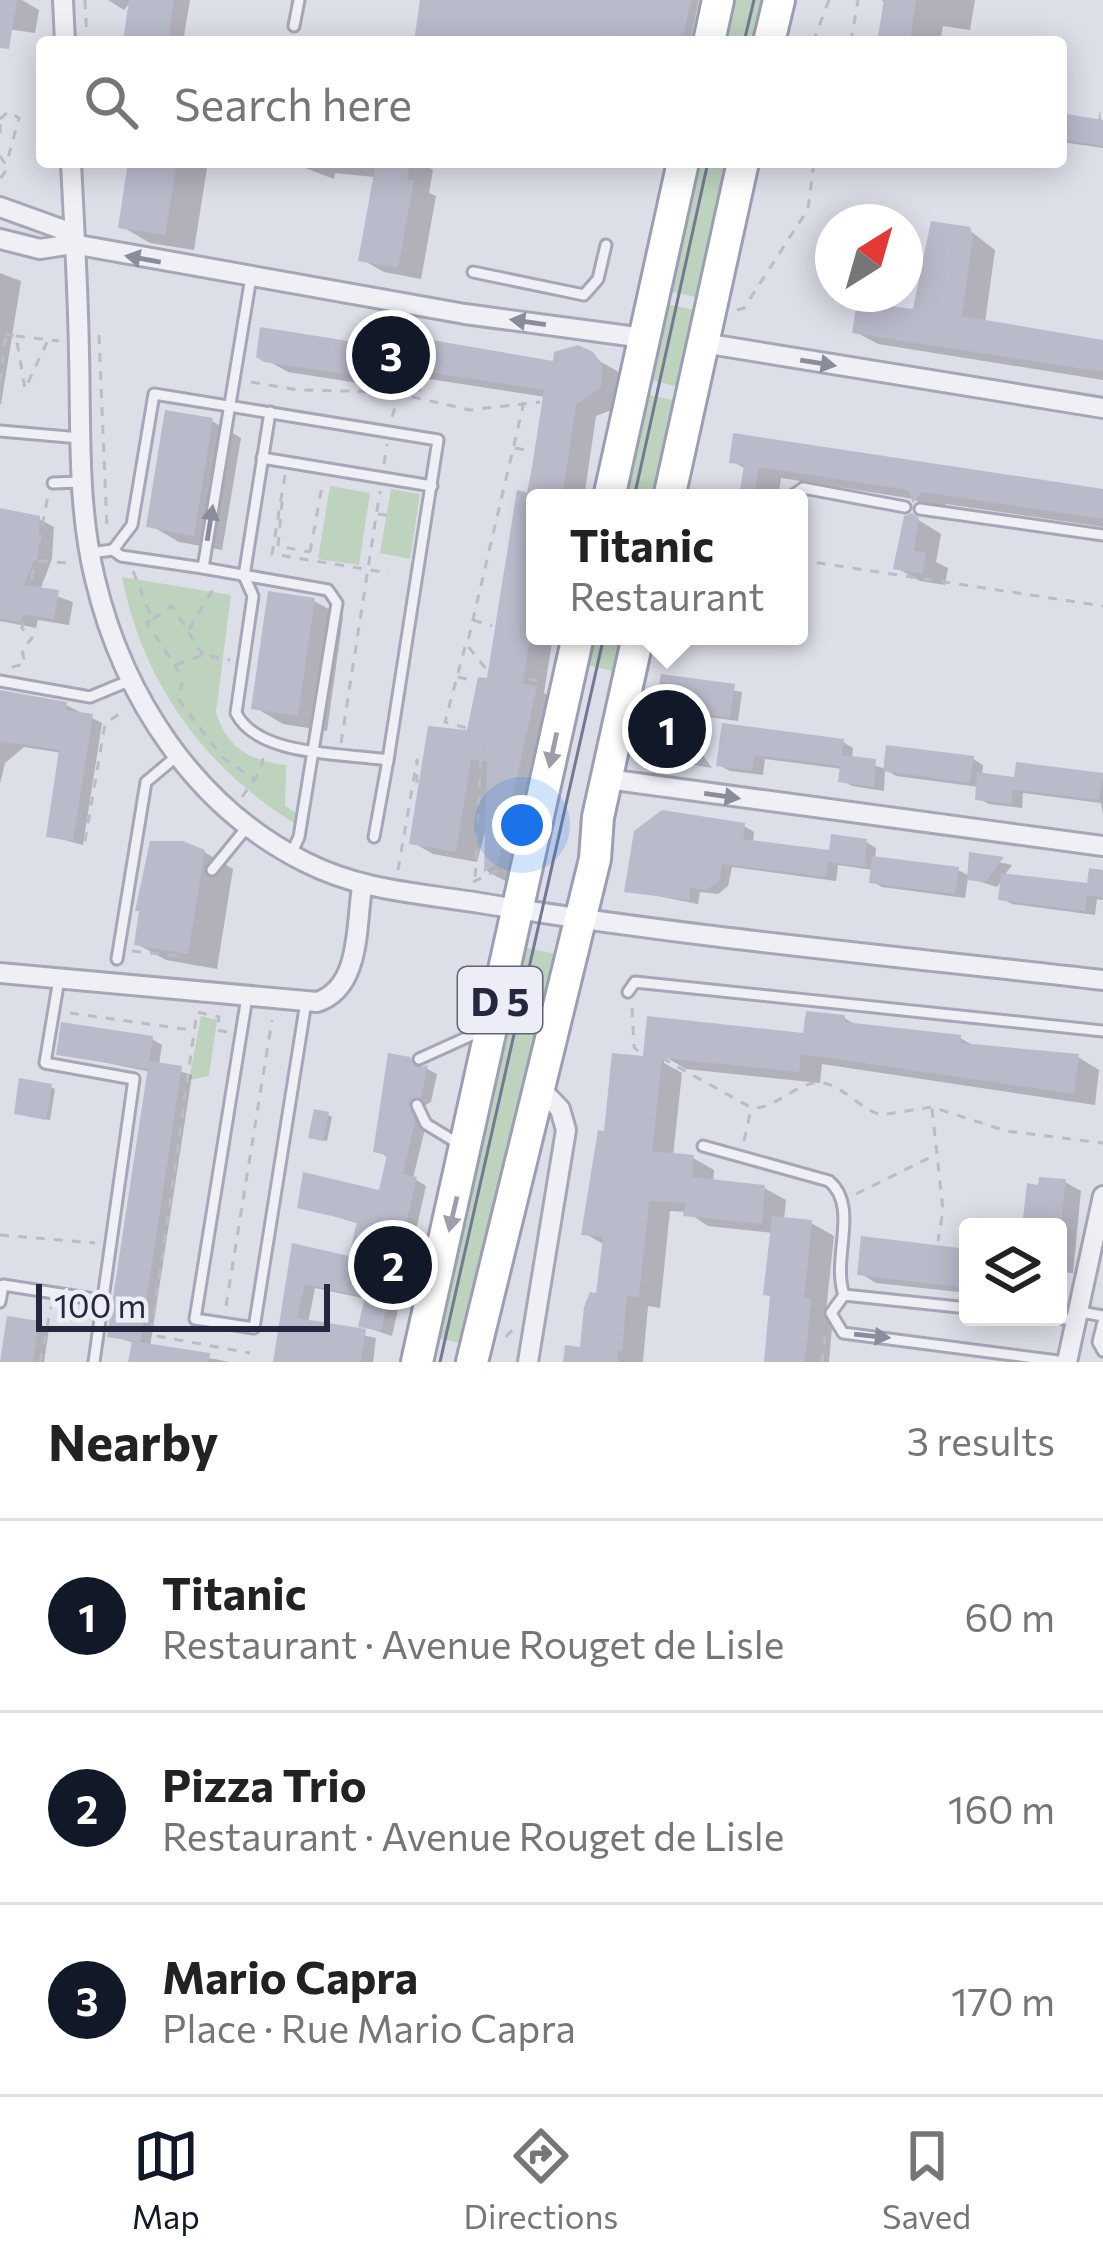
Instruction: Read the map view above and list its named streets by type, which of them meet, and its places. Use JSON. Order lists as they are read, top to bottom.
{
  "streets": {
    "main road": ["D 5"]
  },
  "scale_bar": "100 m",
  "north": "top right",
  "page": {
    "search": "Search here",
    "pins": ["3", "1", "2"],
    "popup": ["Titanic", "Restaurant"],
    "scale": "100 m",
    "heading": ["Nearby", "3 results"],
    "list": [
      {
        "mark": "1",
        "name": "Titanic",
        "note": "Restaurant · Avenue Rouget de Lisle",
        "value": "60 m"
      },
      {
        "mark": "2",
        "name": "Pizza Trio",
        "note": "Restaurant · Avenue Rouget de Lisle",
        "value": "160 m"
      },
      {
        "mark": "3",
        "name": "Mario Capra",
        "note": "Place · Rue Mario Capra",
        "value": "170 m"
      }
    ],
    "nav": ["Map", "Directions", "Saved"]
  }
}
